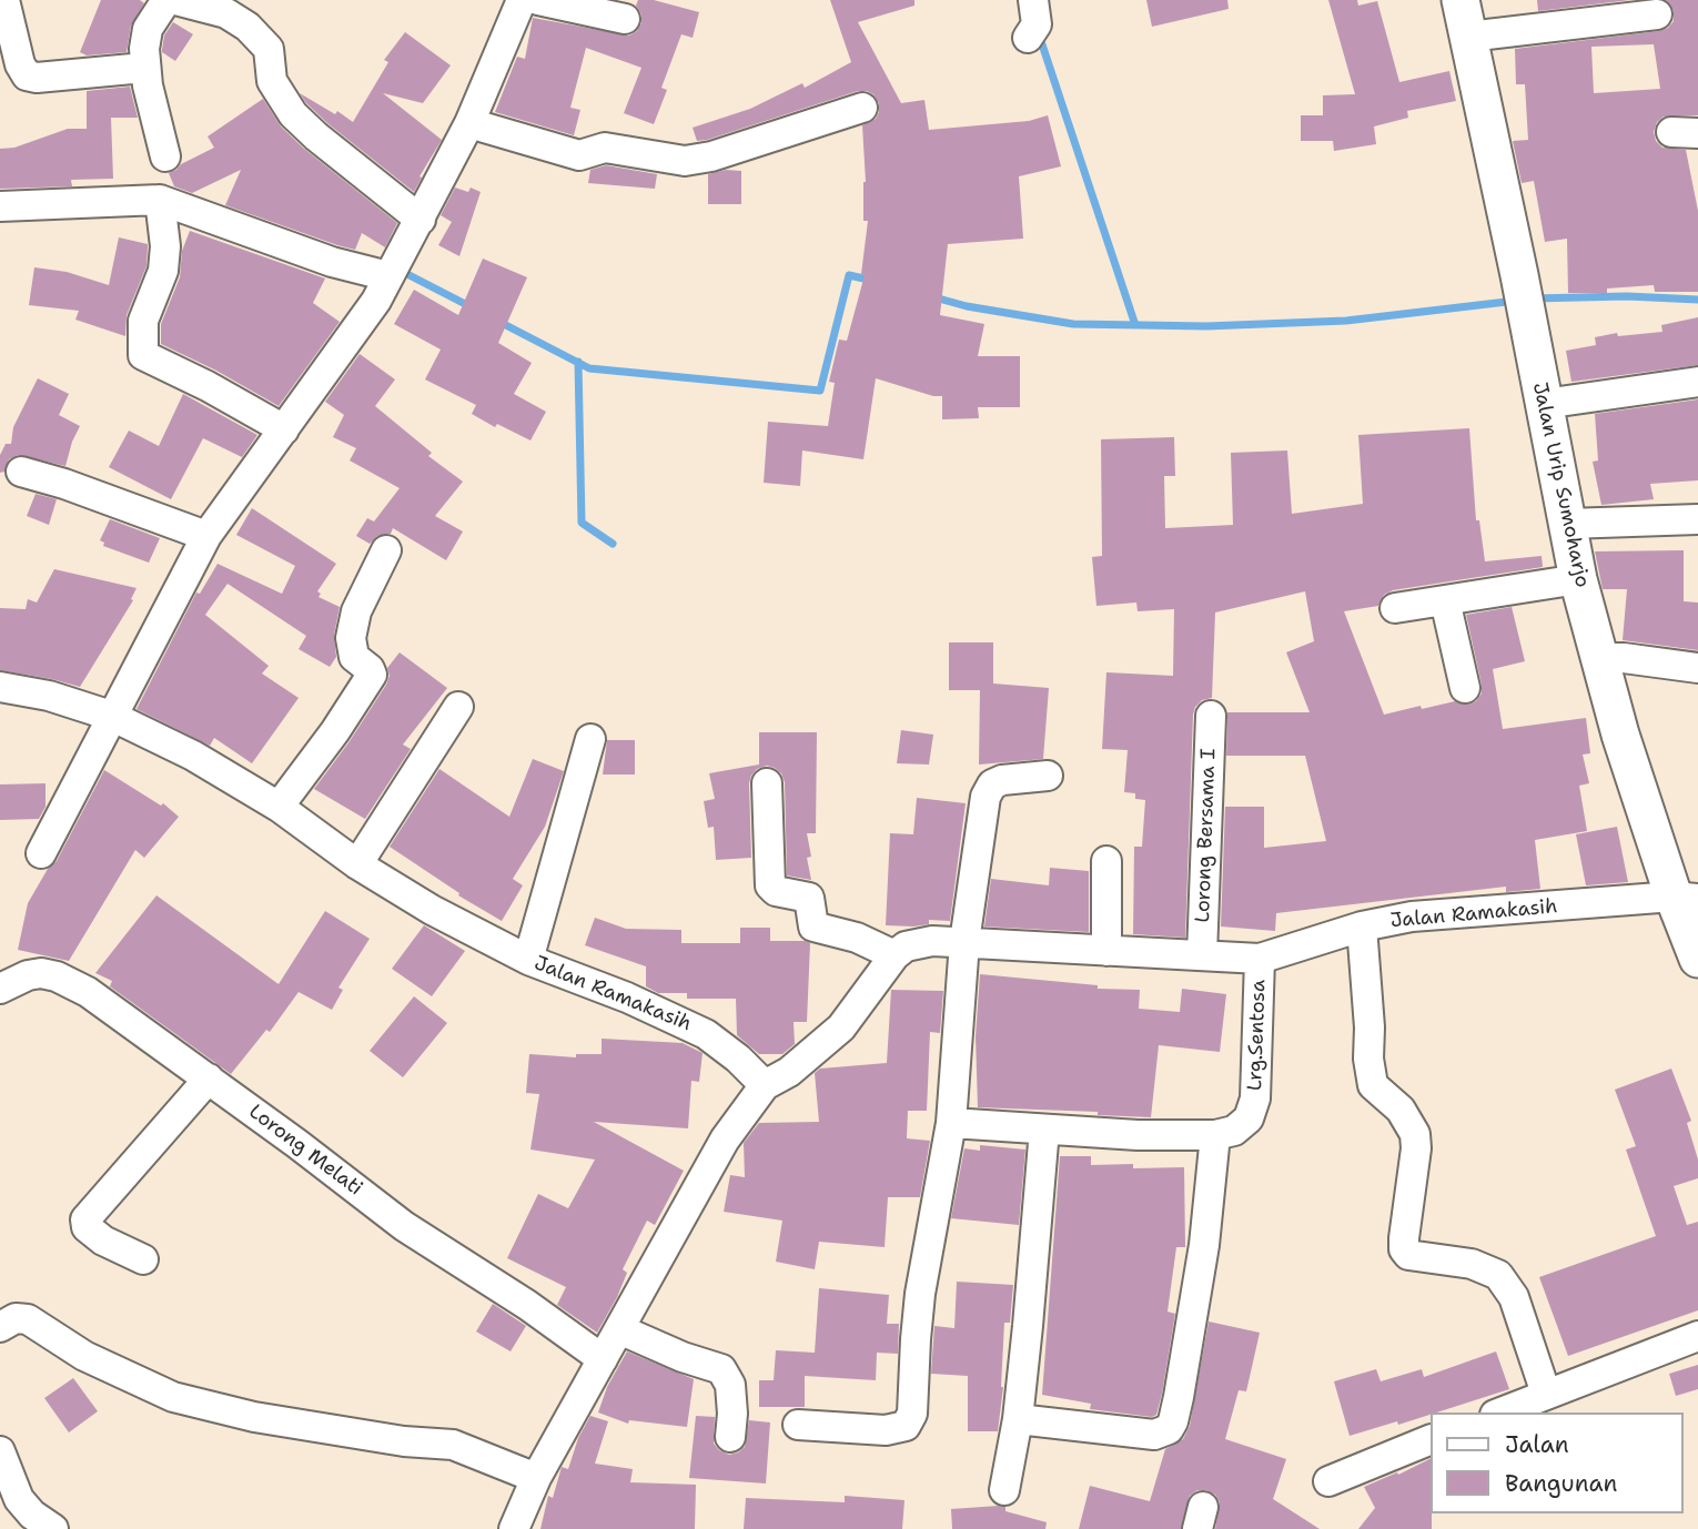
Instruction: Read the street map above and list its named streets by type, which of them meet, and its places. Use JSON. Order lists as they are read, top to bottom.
{
  "streets": {
    "street": [
      "Jalan Urip Sumoharjo",
      "Lorong Bersama I",
      "Jalan Ramakasih",
      "Lrg.Sentosa",
      "Lorong Melati"
    ]
  },
  "crossings": [
    ["Jalan Urip Sumoharjo", "Jalan Ramakasih"],
    ["Lorong Bersama I", "Jalan Ramakasih"],
    ["Jalan Ramakasih", "Lrg.Sentosa"]
  ],
  "legend": ["Jalan", "Bangunan"]
}
